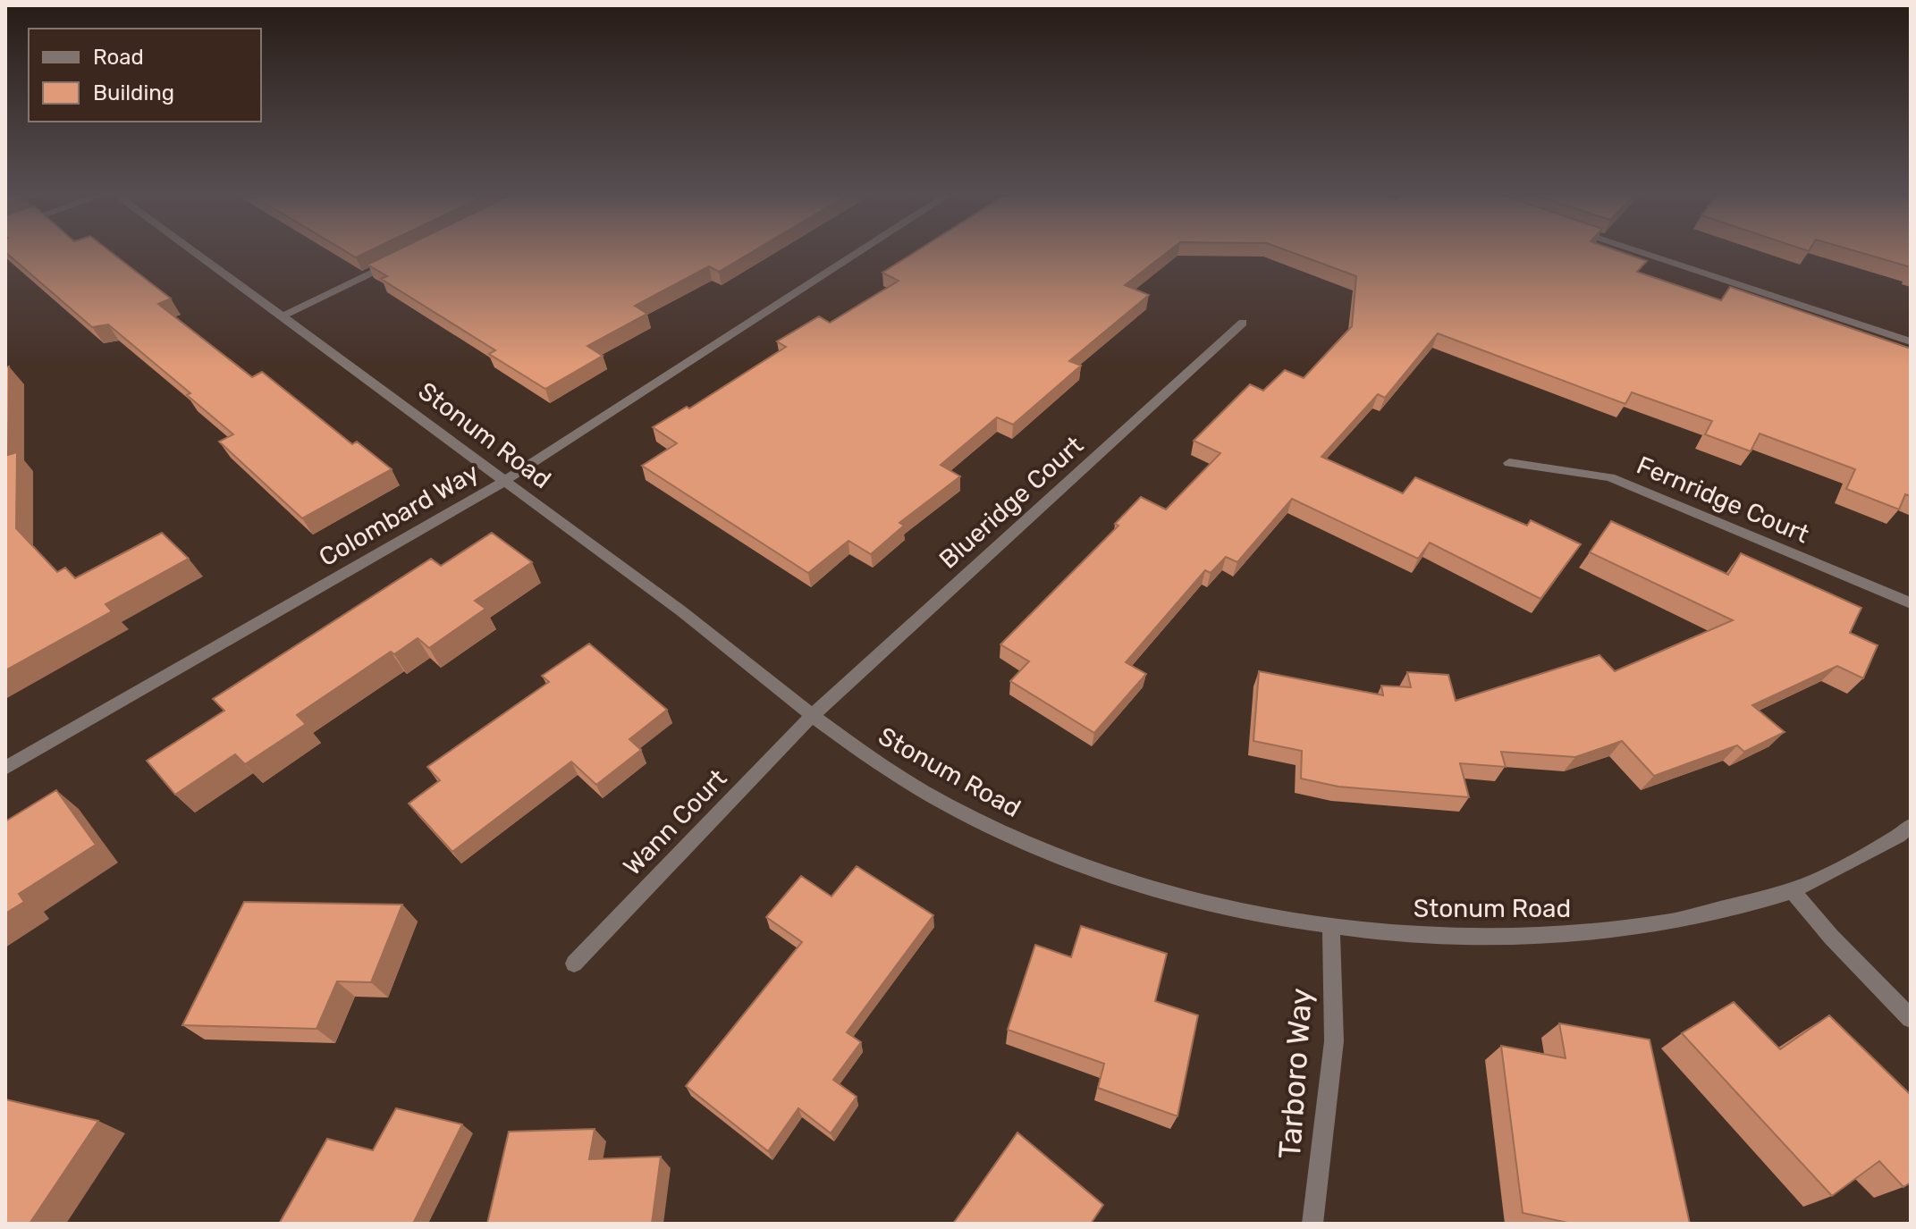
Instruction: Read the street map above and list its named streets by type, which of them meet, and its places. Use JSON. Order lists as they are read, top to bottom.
{
  "streets": {
    "street": [
      "Stonum Road",
      "Fernridge Court",
      "Blueridge Court",
      "Colombard Way",
      "Wann Court",
      "Tarboro Way"
    ]
  },
  "crossings": [
    ["Stonum Road", "Blueridge Court"],
    ["Stonum Road", "Colombard Way"],
    ["Stonum Road", "Wann Court"],
    ["Stonum Road", "Tarboro Way"],
    ["Blueridge Court", "Wann Court"]
  ],
  "legend": ["Road", "Building"]
}
